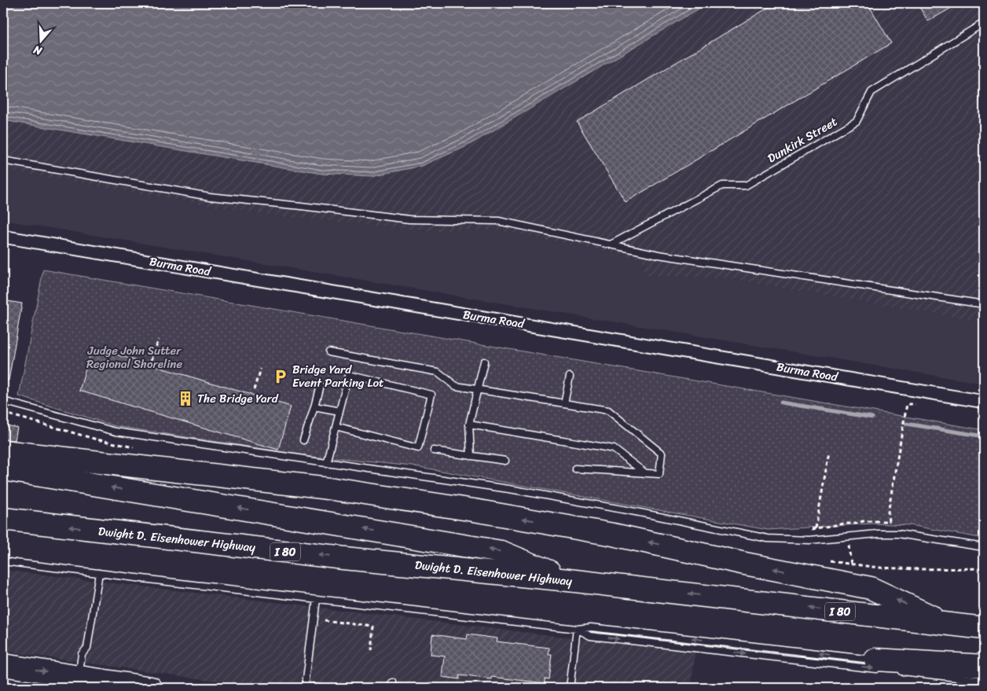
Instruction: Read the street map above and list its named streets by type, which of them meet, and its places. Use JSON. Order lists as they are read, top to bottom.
{
  "streets": {
    "highway": ["Dwight D. Eisenhower Highway", "I 80"],
    "street": ["Burma Road"],
    "lane": ["Dunkirk Street"]
  },
  "parks": ["Judge John Sutter Regional Shoreline"],
  "places": {
    "parking": ["Bridge Yard Event Parking Lot"],
    "building": ["The Bridge Yard"]
  },
  "north": "bottom"
}
